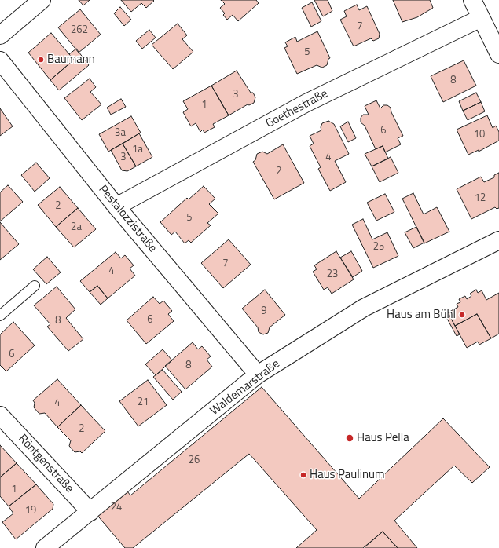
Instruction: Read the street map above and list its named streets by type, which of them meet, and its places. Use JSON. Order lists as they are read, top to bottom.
{
  "streets": {
    "street": [
      "Goethestraße",
      "Pestalozzistraße",
      "Waldemarstraße",
      "Röntgenstraße"
    ]
  },
  "crossings": [
    ["Goethestraße", "Pestalozzistraße"],
    ["Pestalozzistraße", "Waldemarstraße"],
    ["Waldemarstraße", "Röntgenstraße"]
  ],
  "places": [
    "Baumann",
    "Haus am Bühl",
    "Haus Pella",
    "Haus Paulinum"
  ],
  "house_numbers": [
    "7",
    "262",
    "5",
    "8",
    "3",
    "1",
    "6",
    "3a",
    "10",
    "1a",
    "3",
    "4",
    "2",
    "12",
    "2",
    "5",
    "2a",
    "25",
    "7",
    "4",
    "23",
    "9",
    "6",
    "8",
    "6",
    "8",
    "21",
    "4",
    "2",
    "26",
    "1",
    "24",
    "19"
  ]
}
